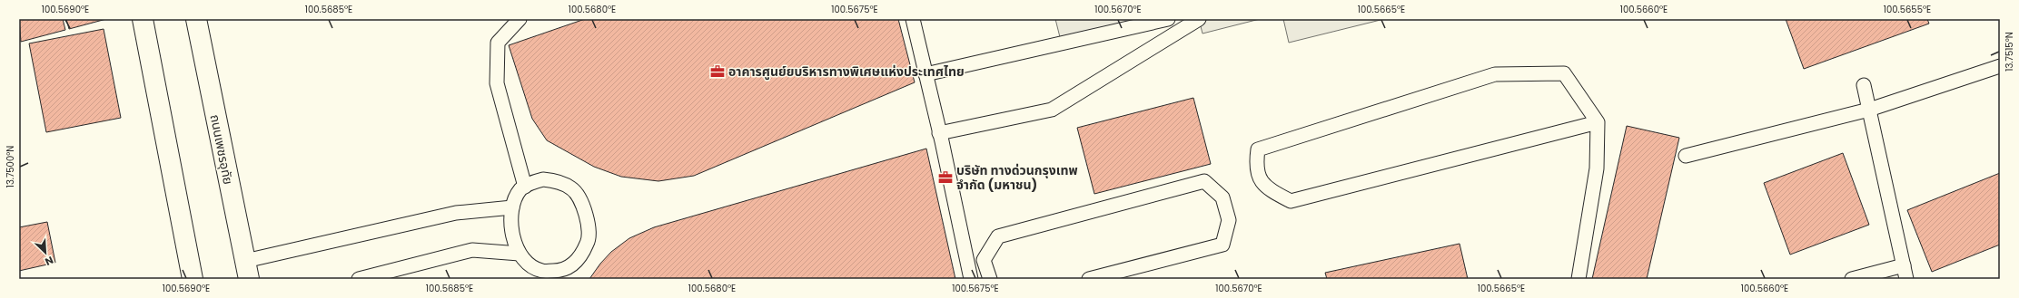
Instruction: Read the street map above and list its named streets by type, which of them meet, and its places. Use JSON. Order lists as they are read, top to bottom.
{
  "streets": {
    "main road": ["ถนนเพชรอุทัย"]
  },
  "places": {
    "office": ["อาคารศูนย์ยบริหารทางพิเศษแห่งประเทศไทย", "บริษัท ทางด่วนกรุงเทพ จำกัด (มหาชน)"]
  },
  "north": "bottom right",
  "coordinates": [
    "100.5690°E",
    "100.5685°E",
    "100.5680°E",
    "100.5675°E",
    "100.5670°E",
    "100.5665°E",
    "100.5660°E",
    "100.5655°E",
    "13.7515°N",
    "13.7500°N"
  ]
}
